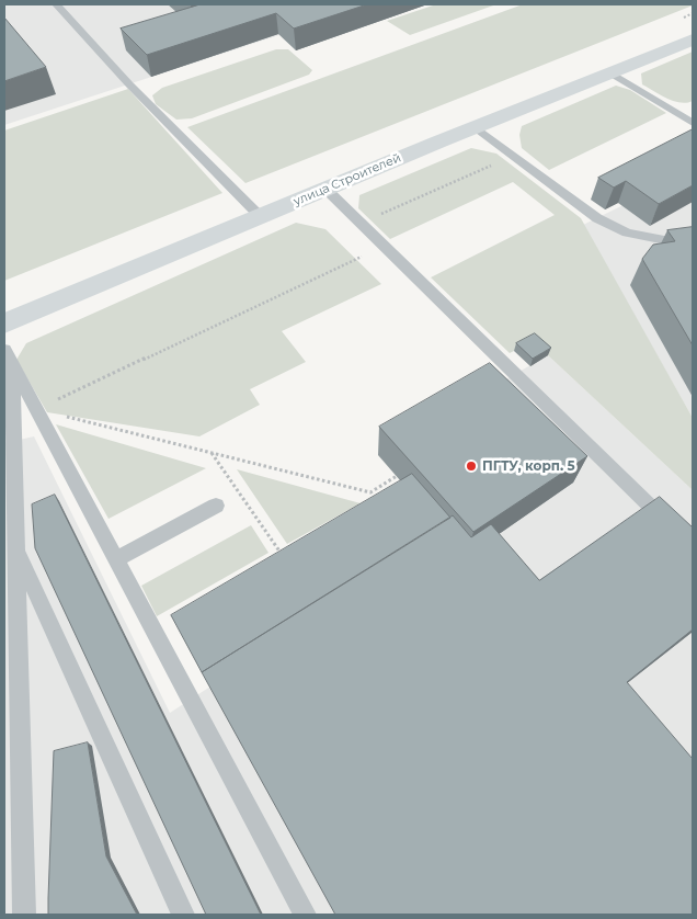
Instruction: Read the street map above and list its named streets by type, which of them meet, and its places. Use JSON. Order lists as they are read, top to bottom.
{
  "streets": {
    "main road": ["улица Строителей"]
  },
  "places": ["ПГТУ, корп. 5"]
}
